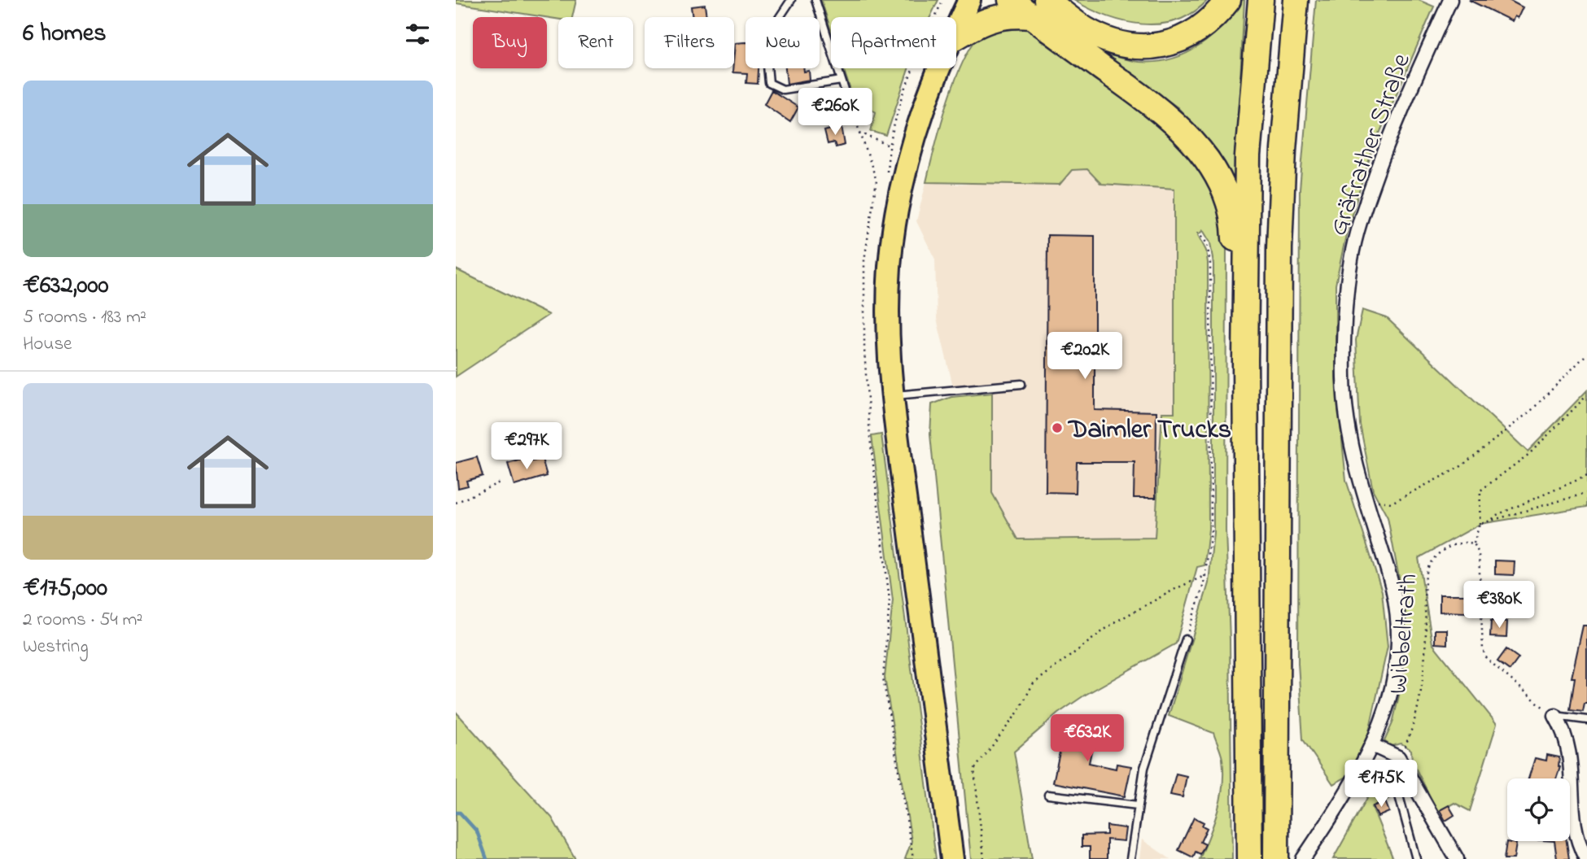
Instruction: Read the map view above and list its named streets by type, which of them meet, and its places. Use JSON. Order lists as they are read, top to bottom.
{
  "streets": {
    "street": ["Gräfrather Straße"],
    "path": ["Wibbeltrath"]
  },
  "places": ["Daimler Trucks"],
  "page": {
    "heading": "6 homes",
    "chip": [
      "Buy",
      "Rent",
      "Filters",
      "New",
      "Apartment"
    ],
    "list": [
      {
        "name": "€632,000",
        "note": "5 rooms · 183 m² · House"
      },
      {
        "name": "€175,000",
        "note": "2 rooms · 54 m² · Westring"
      }
    ],
    "price": [
      "€260K",
      "€202K",
      "€297K",
      "€380K",
      "€632K",
      "€175K"
    ]
  }
}
